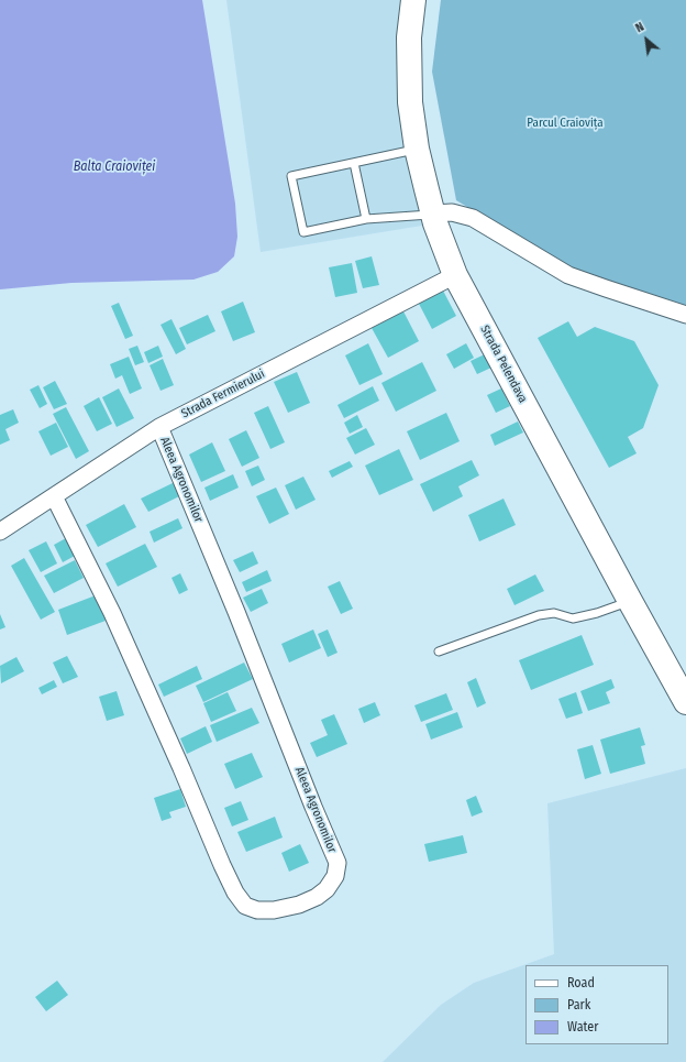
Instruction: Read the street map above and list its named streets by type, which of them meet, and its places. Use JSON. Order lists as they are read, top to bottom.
{
  "streets": {
    "main road": ["Strada Pelendava"],
    "street": ["Strada Fermierului", "Aleea Agronomilor"]
  },
  "crossings": [
    ["Strada Pelendava", "Strada Fermierului"],
    ["Strada Fermierului", "Aleea Agronomilor"]
  ],
  "water": ["Balta Craioviței"],
  "parks": ["Parcul Craiovița"],
  "legend": ["Road", "Park", "Water"],
  "north": "top left"
}
